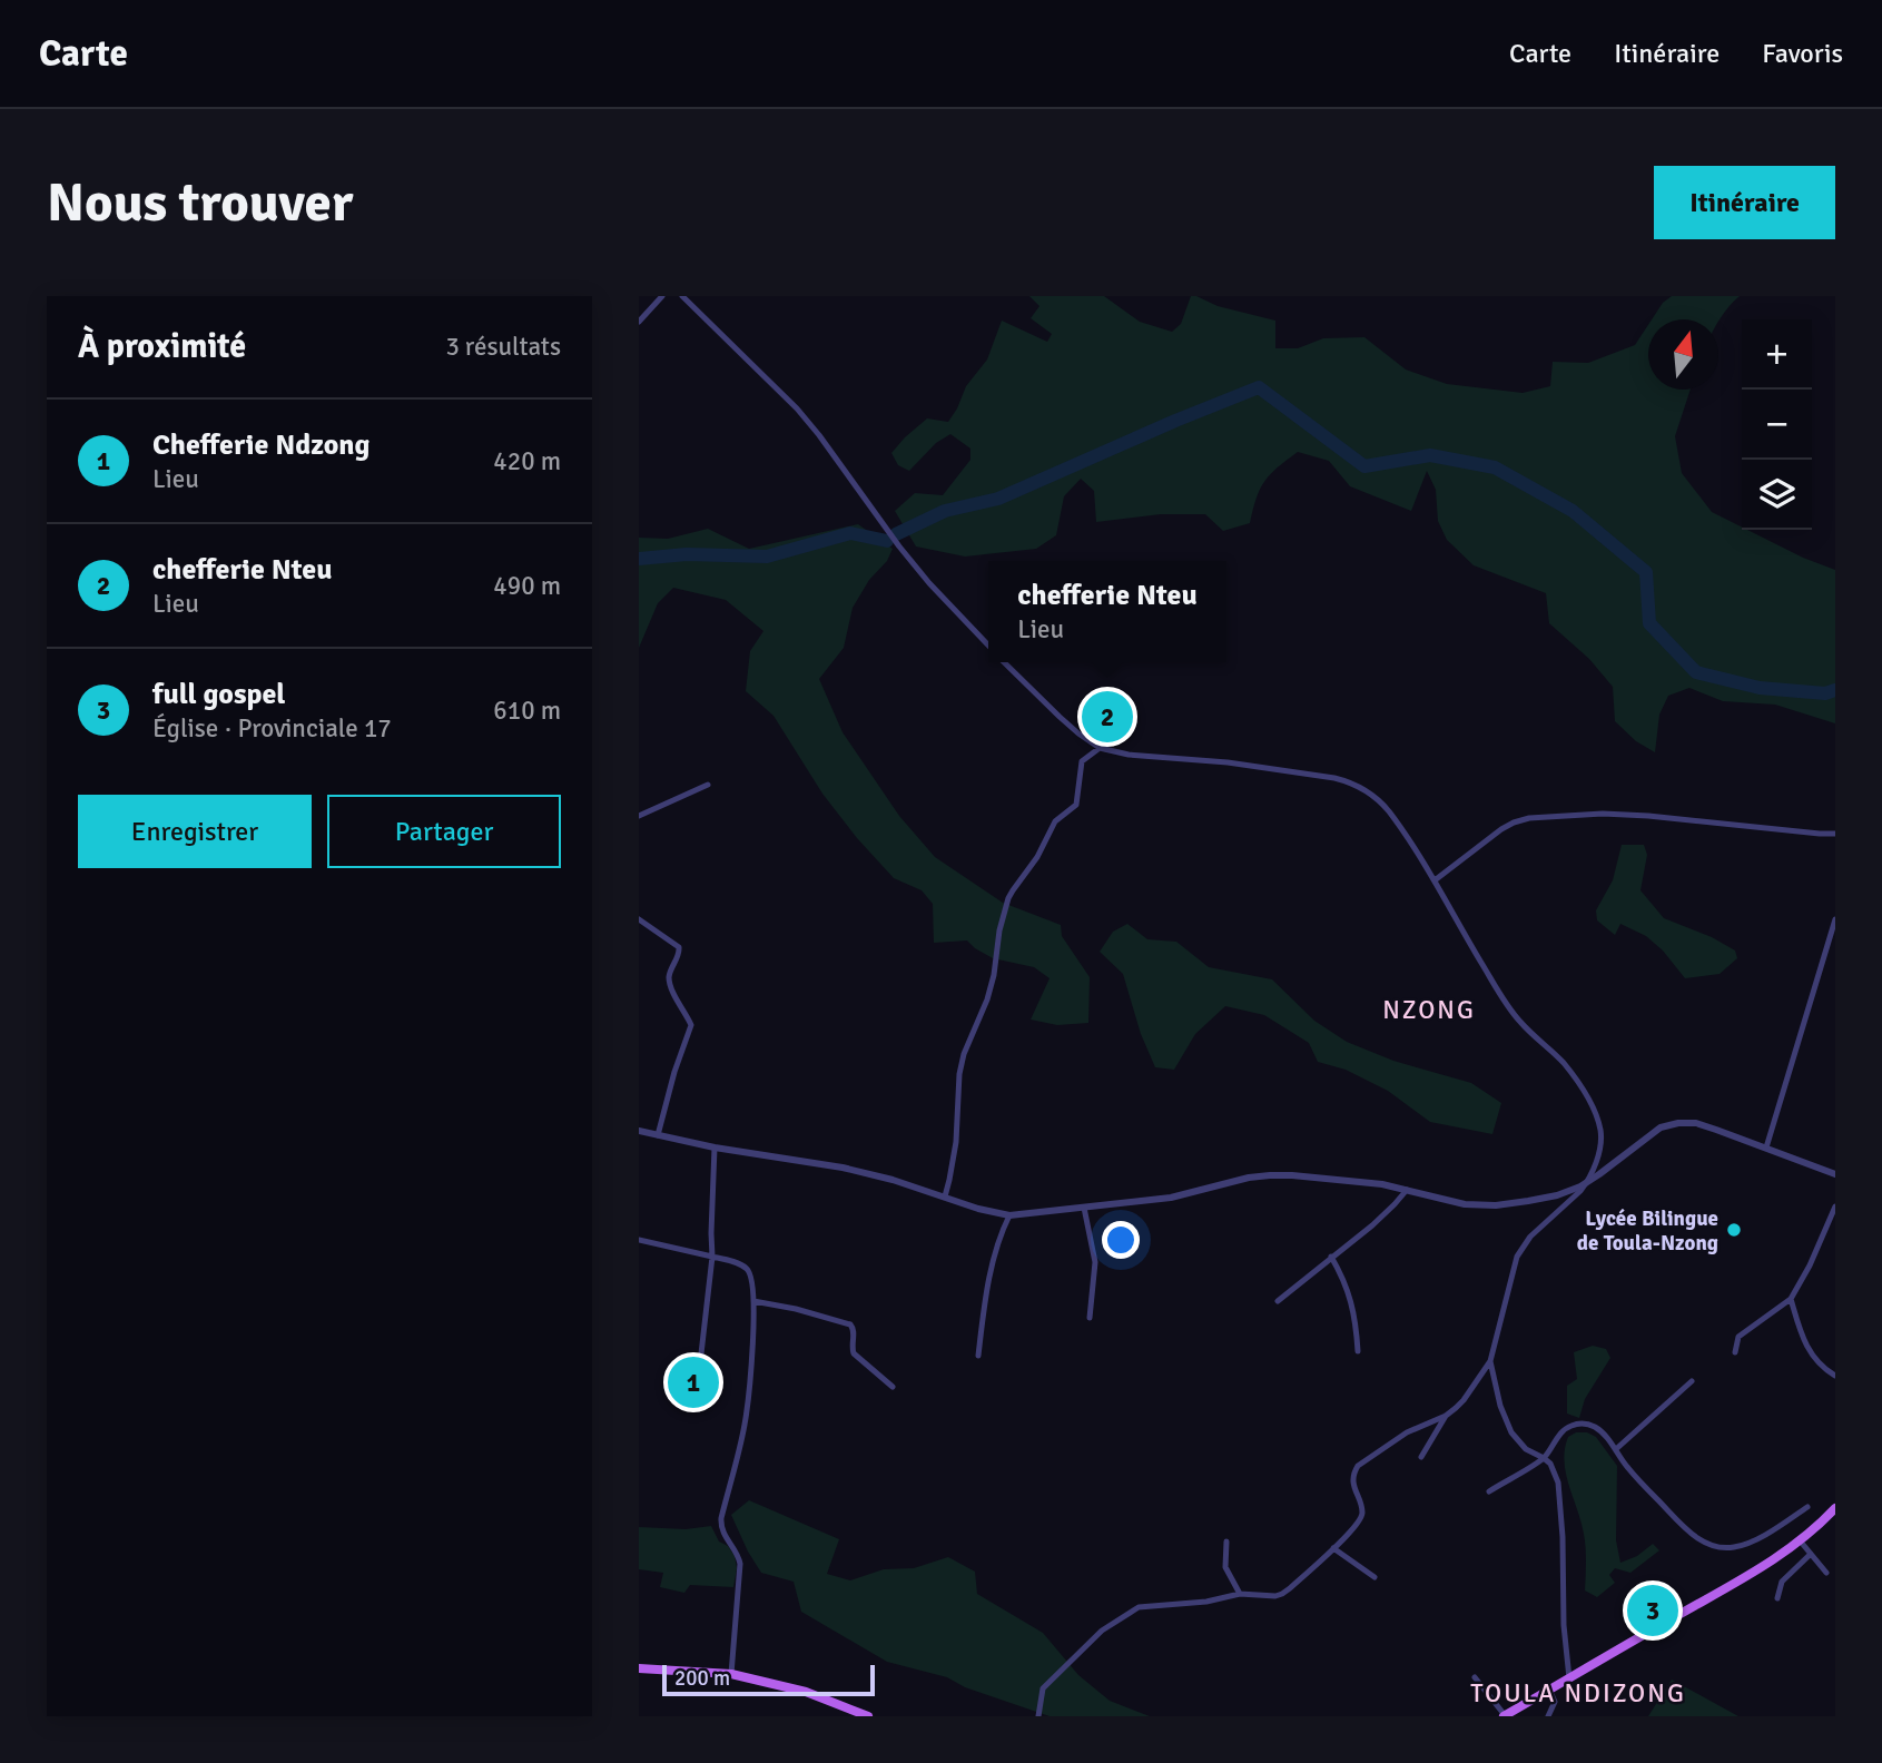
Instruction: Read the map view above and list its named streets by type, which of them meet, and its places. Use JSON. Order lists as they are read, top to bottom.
{
  "districts": ["NZONG", "TOULA NDIZONG"],
  "places": ["Lycée Bilingue de Toula-Nzong"],
  "scale_bar": "200 m",
  "north": "top",
  "page": {
    "header": "Carte",
    "nav": ["Carte", "Itinéraire", "Favoris"],
    "buttons": [
      "Itinéraire",
      ["Enregistrer", "Partager"]
    ],
    "title": "Nous trouver",
    "heading": ["À proximité", "3 résultats"],
    "map_buttons": ["+", "−"],
    "list": [
      {
        "mark": "1",
        "name": "Chefferie Ndzong",
        "note": "Lieu",
        "value": "420 m"
      },
      {
        "mark": "2",
        "name": "chefferie Nteu",
        "note": "Lieu",
        "value": "490 m"
      },
      {
        "mark": "3",
        "name": "full gospel",
        "note": "Église · Provinciale 17",
        "value": "610 m"
      }
    ],
    "popup": ["chefferie Nteu", "Lieu"],
    "pins": ["2", "1", "3"],
    "scale": "200 m"
  }
}
